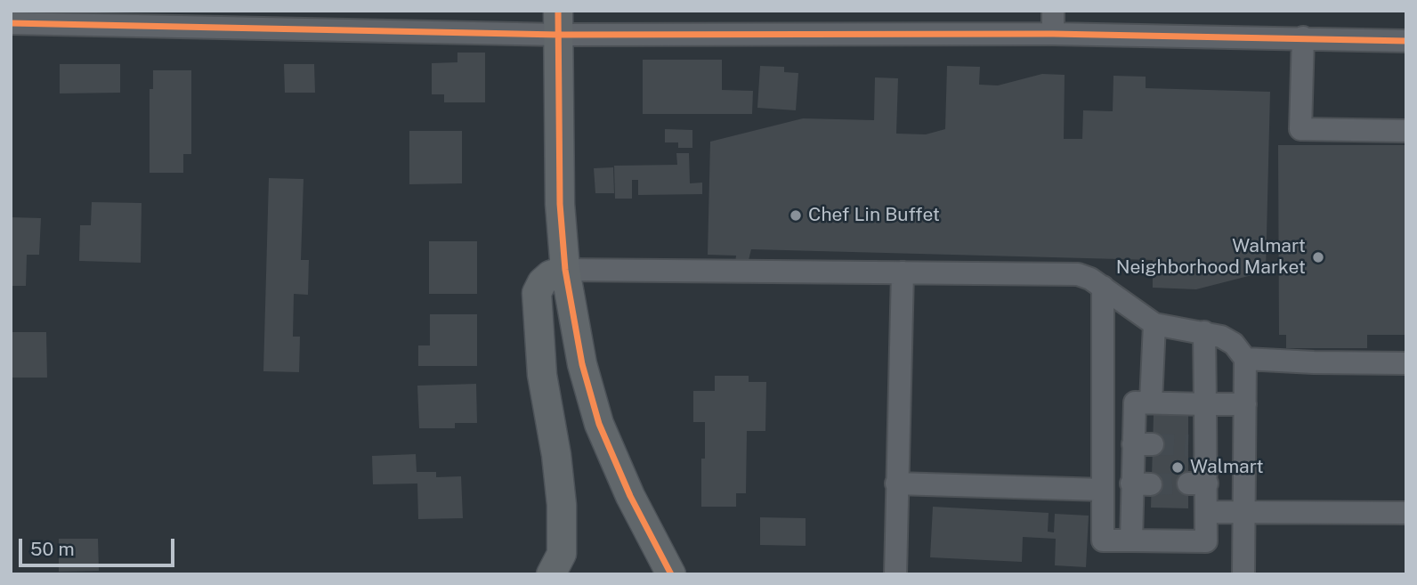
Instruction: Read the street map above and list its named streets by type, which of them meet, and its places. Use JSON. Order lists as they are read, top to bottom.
{
  "places": ["Chef Lin Buffet", "Walmart Neighborhood Market", "Walmart"],
  "scale_bar": "50 m"
}
